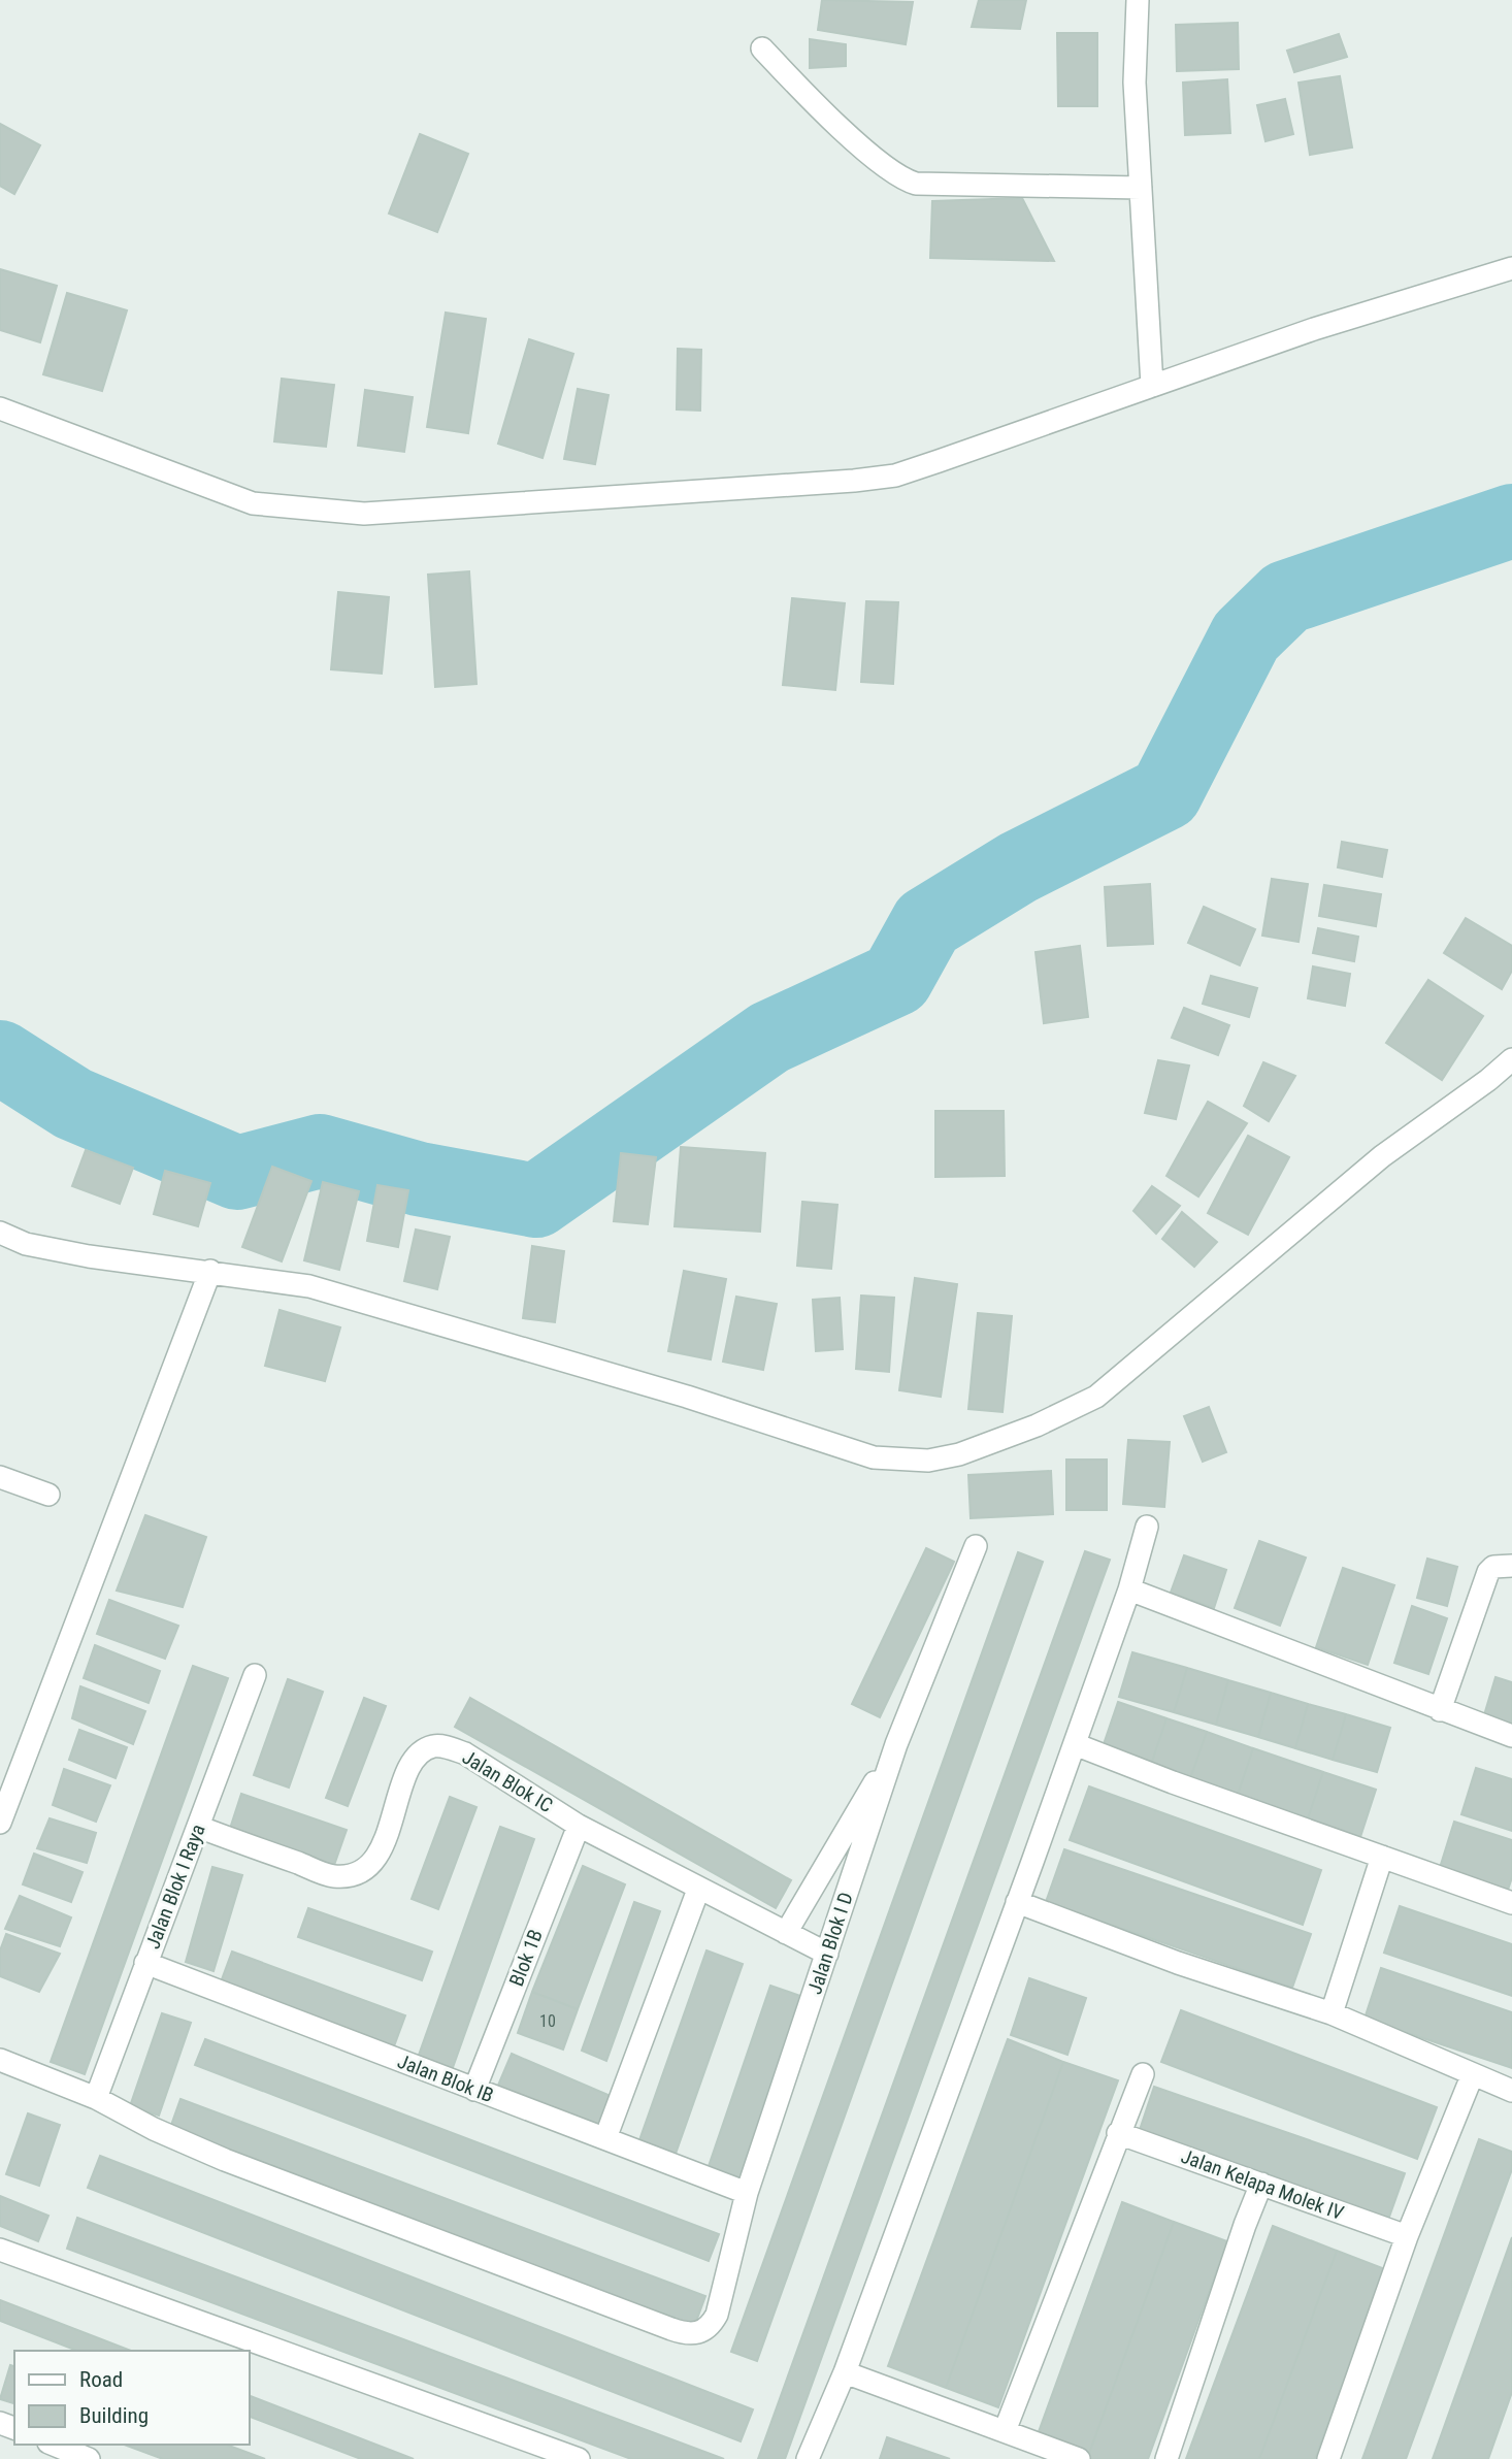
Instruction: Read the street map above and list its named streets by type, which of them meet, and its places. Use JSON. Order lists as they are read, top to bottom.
{
  "streets": {
    "street": [
      "Jalan Blok IC",
      "Jalan Blok I Raya",
      "Jalan Blok I D",
      "Blok 1B",
      "Jalan Blok IB",
      "Jalan Kelapa Molek IV"
    ]
  },
  "crossings": [
    ["Jalan Blok IC", "Jalan Blok I Raya"],
    ["Jalan Blok IC", "Jalan Blok I D"],
    ["Jalan Blok IC", "Blok 1B"],
    ["Jalan Blok I Raya", "Jalan Blok I D"],
    ["Jalan Blok I Raya", "Jalan Blok IB"],
    ["Jalan Blok I D", "Jalan Blok IB"],
    ["Blok 1B", "Jalan Blok IB"]
  ],
  "house_numbers": ["10"],
  "legend": ["Road", "Building"]
}
